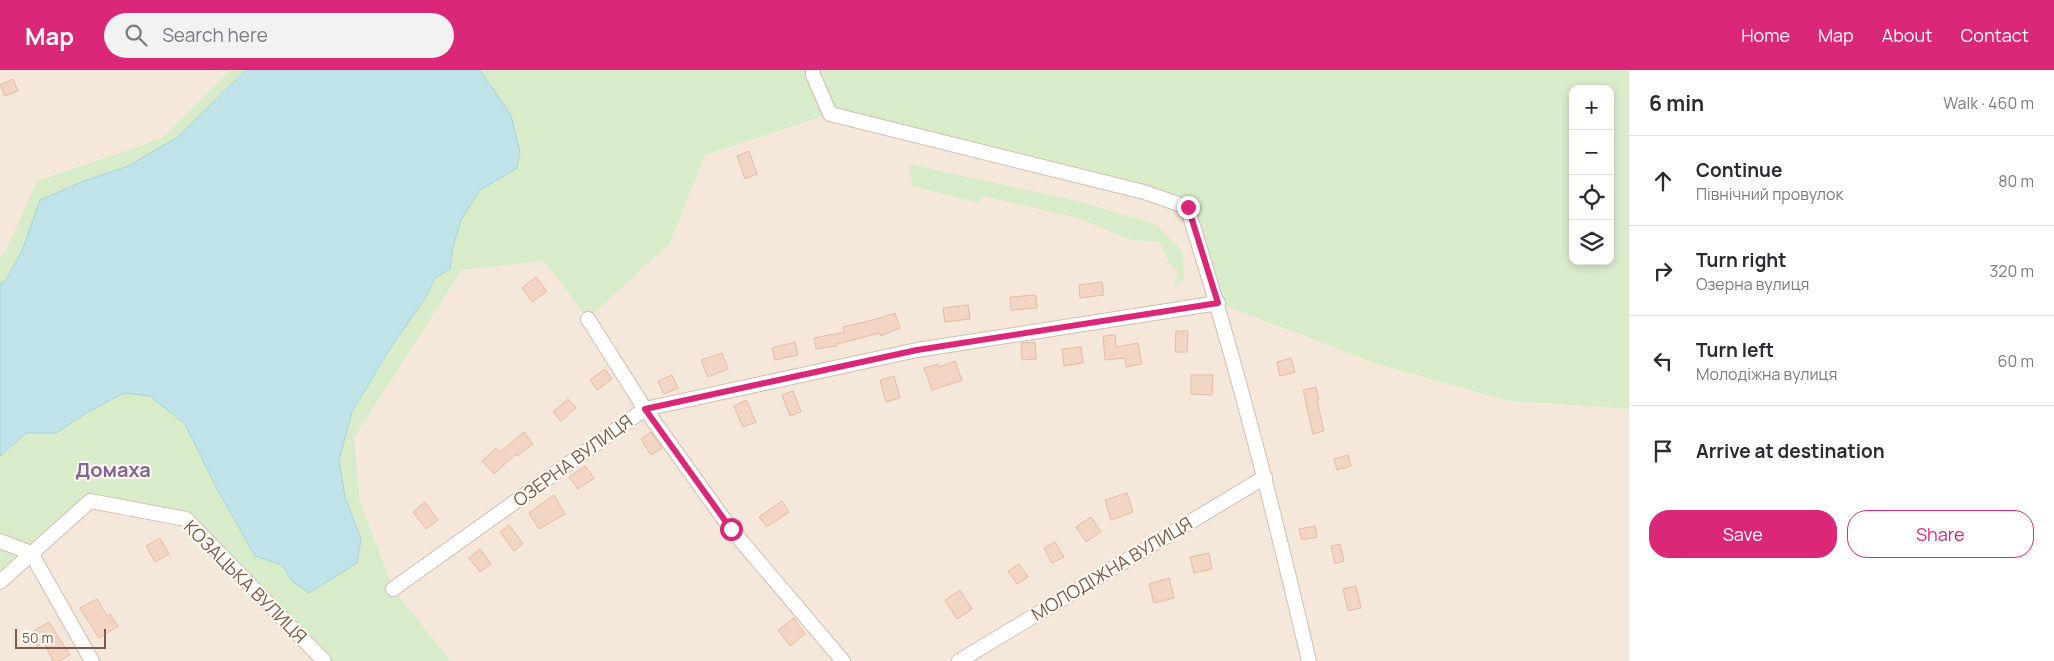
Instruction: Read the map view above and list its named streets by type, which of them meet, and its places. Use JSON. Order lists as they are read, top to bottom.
{
  "streets": {
    "street": ["ОЗЕРНА ВУЛИЦЯ", "МОЛОДІЖНА ВУЛИЦЯ", "КОЗАЦЬКА ВУЛИЦЯ"]
  },
  "districts": ["Домаха"],
  "scale_bar": "50 m",
  "page": {
    "header": "Map",
    "search": "Search here",
    "nav": [
      "Home",
      "Map",
      "About",
      "Contact"
    ],
    "heading": ["6 min", "Walk · 460 m"],
    "map_buttons": ["+", "−"],
    "list": [
      ["Continue", "Північний провулок", "80 m"],
      ["Turn right", "Озерна вулиця", "320 m"],
      ["Turn left", "Молодіжна вулиця", "60 m"],
      "Arrive at destination"
    ],
    "buttons": ["Save", "Share"],
    "scale": "50 m"
  }
}
